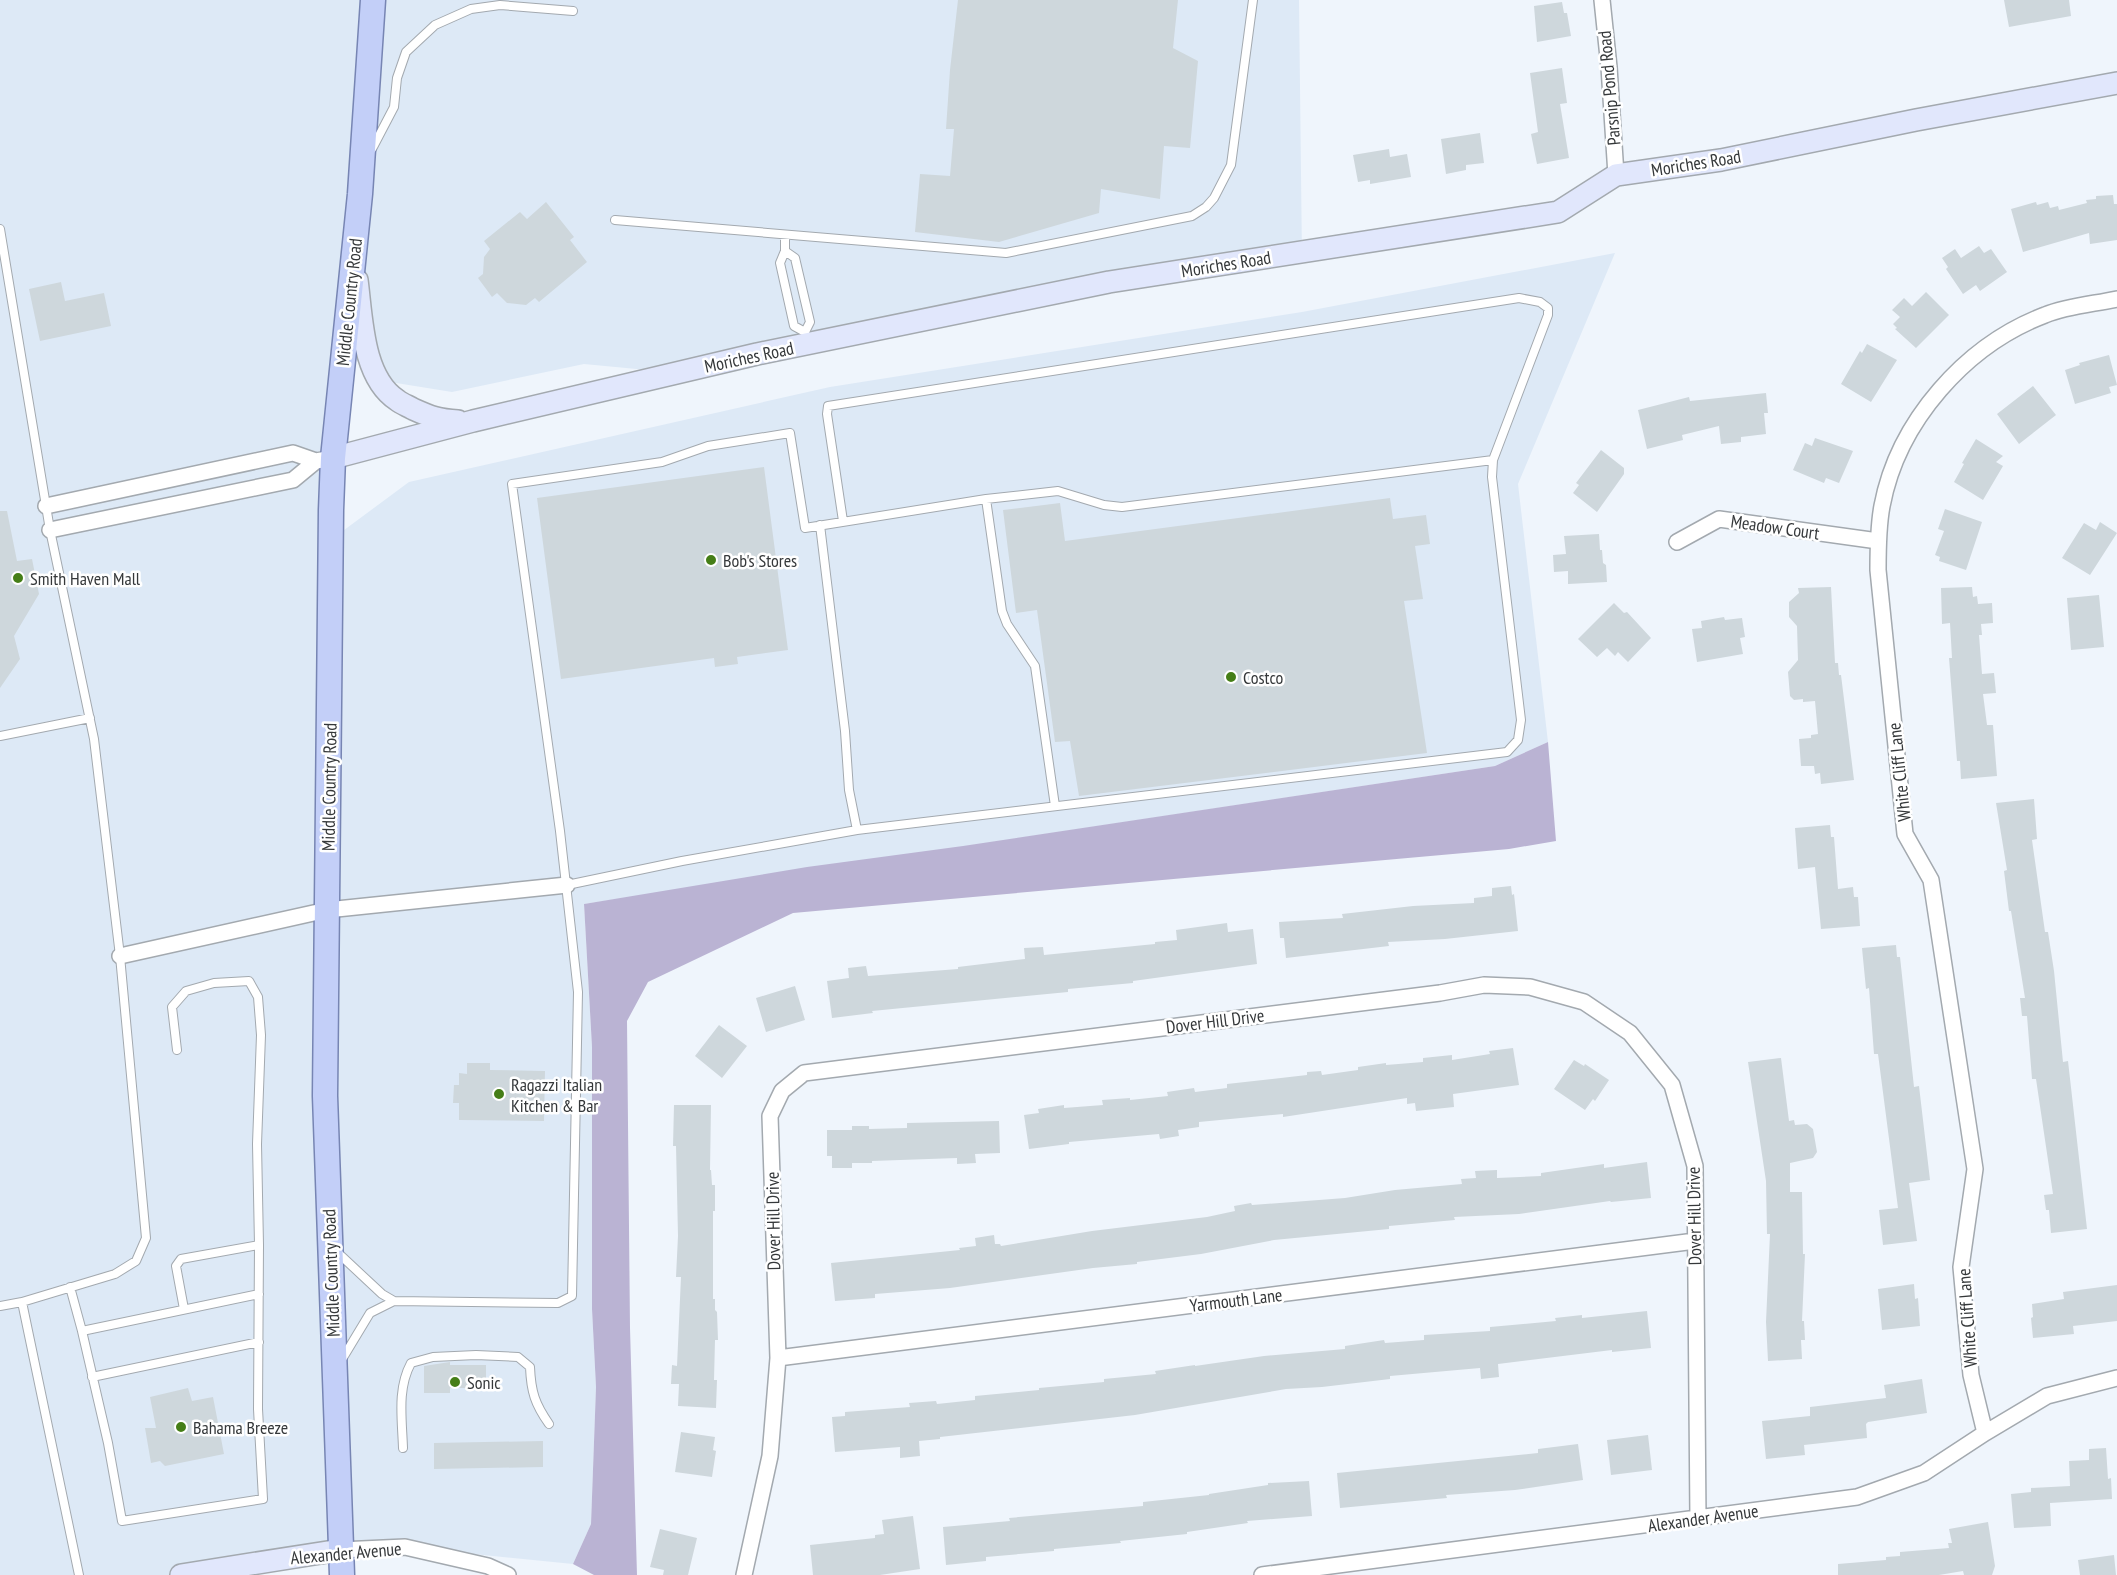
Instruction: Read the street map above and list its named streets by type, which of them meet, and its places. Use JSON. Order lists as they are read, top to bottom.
{
  "streets": {
    "main road": ["Middle Country Road"],
    "street": [
      "Parsnip Pond Road",
      "Moriches Road",
      "Meadow Court",
      "White Cliff Lane",
      "Dover Hill Drive",
      "Yarmouth Lane",
      "Alexander Avenue"
    ]
  },
  "crossings": [
    ["Parsnip Pond Road", "Moriches Road"],
    ["Moriches Road", "Middle Country Road"],
    ["Middle Country Road", "Alexander Avenue"],
    ["Meadow Court", "White Cliff Lane"],
    ["White Cliff Lane", "Alexander Avenue"],
    ["Dover Hill Drive", "Yarmouth Lane"],
    ["Dover Hill Drive", "Alexander Avenue"]
  ],
  "places": [
    "Bob's Stores",
    "Smith Haven Mall",
    "Costco",
    "Ragazzi Italian Kitchen & Bar",
    "Sonic",
    "Bahama Breeze"
  ]
}
